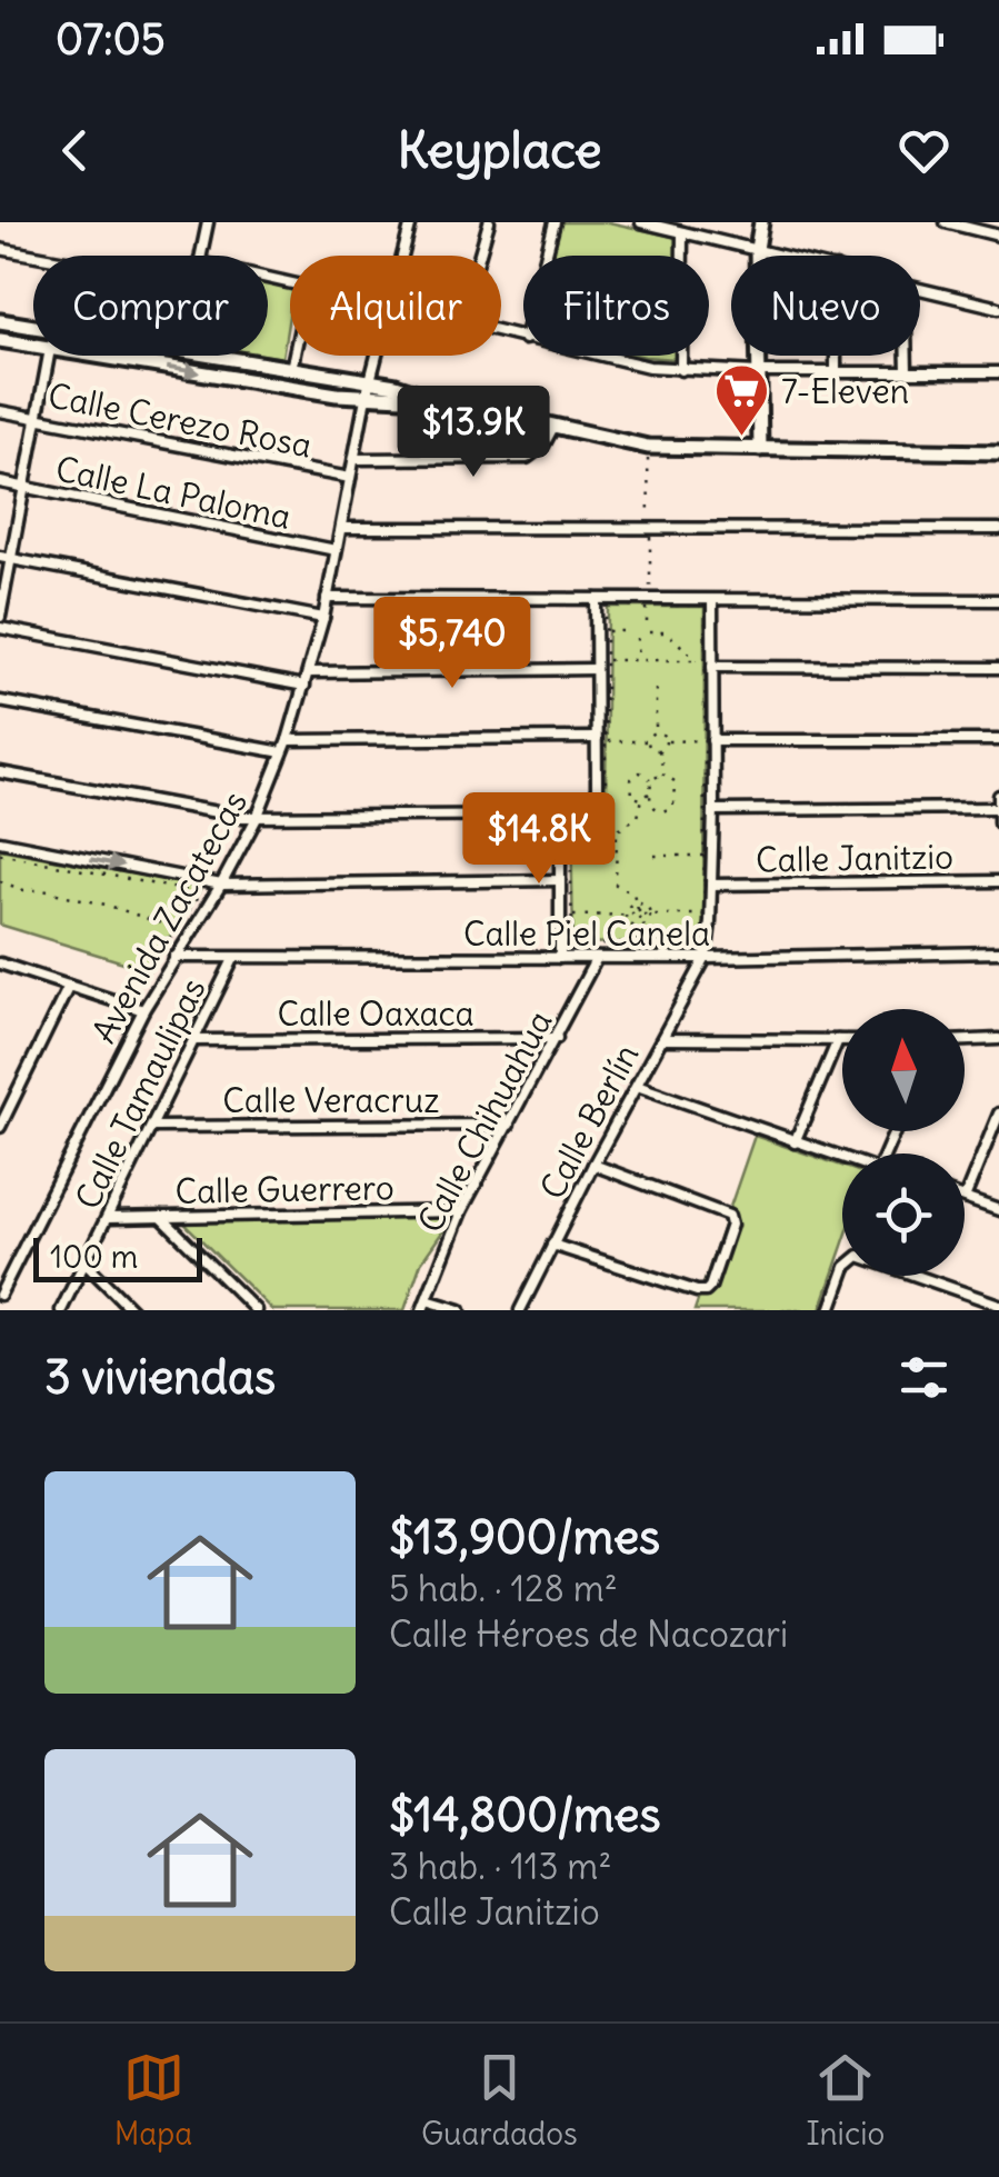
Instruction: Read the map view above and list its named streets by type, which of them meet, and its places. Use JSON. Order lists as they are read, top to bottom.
{
  "streets": {
    "street": [
      "Calle Cerezo Rosa",
      "Calle La Paloma",
      "Calle Janitzio",
      "Avenida Zacatecas",
      "Calle Piel Canela",
      "Calle Oaxaca",
      "Calle Tamaulipas",
      "Calle Veracruz",
      "Calle Chihuahua",
      "Calle Berlín",
      "Calle Guerrero"
    ]
  },
  "crossings": [
    ["Calle Cerezo Rosa", "Avenida Zacatecas"],
    ["Calle La Paloma", "Avenida Zacatecas"],
    ["Avenida Zacatecas", "Calle Piel Canela"],
    ["Calle Piel Canela", "Calle Tamaulipas"],
    ["Calle Piel Canela", "Calle Chihuahua"],
    ["Calle Piel Canela", "Calle Berlín"],
    ["Calle Oaxaca", "Calle Tamaulipas"],
    ["Calle Oaxaca", "Calle Chihuahua"],
    ["Calle Tamaulipas", "Calle Veracruz"],
    ["Calle Tamaulipas", "Calle Guerrero"],
    ["Calle Veracruz", "Calle Chihuahua"],
    ["Calle Chihuahua", "Calle Guerrero"]
  ],
  "places": {
    "supermarket": ["7-Eleven"]
  },
  "scale_bar": "100 m",
  "north": "top",
  "page": {
    "status": "07:05",
    "header": "Keyplace",
    "chip": [
      "Comprar",
      "Alquilar",
      "Filtros",
      "Nuevo"
    ],
    "price": ["$13.9K", "$5,740", "$14.8K"],
    "scale": "100 m",
    "heading": "3 viviendas",
    "list": [
      {
        "name": "$13,900/mes",
        "note": "5 hab. · 128 m² · Calle Héroes de Nacozari"
      },
      {
        "name": "$14,800/mes",
        "note": "3 hab. · 113 m² · Calle Janitzio"
      }
    ],
    "tabs": ["Mapa", "Guardados", "Inicio"]
  }
}
